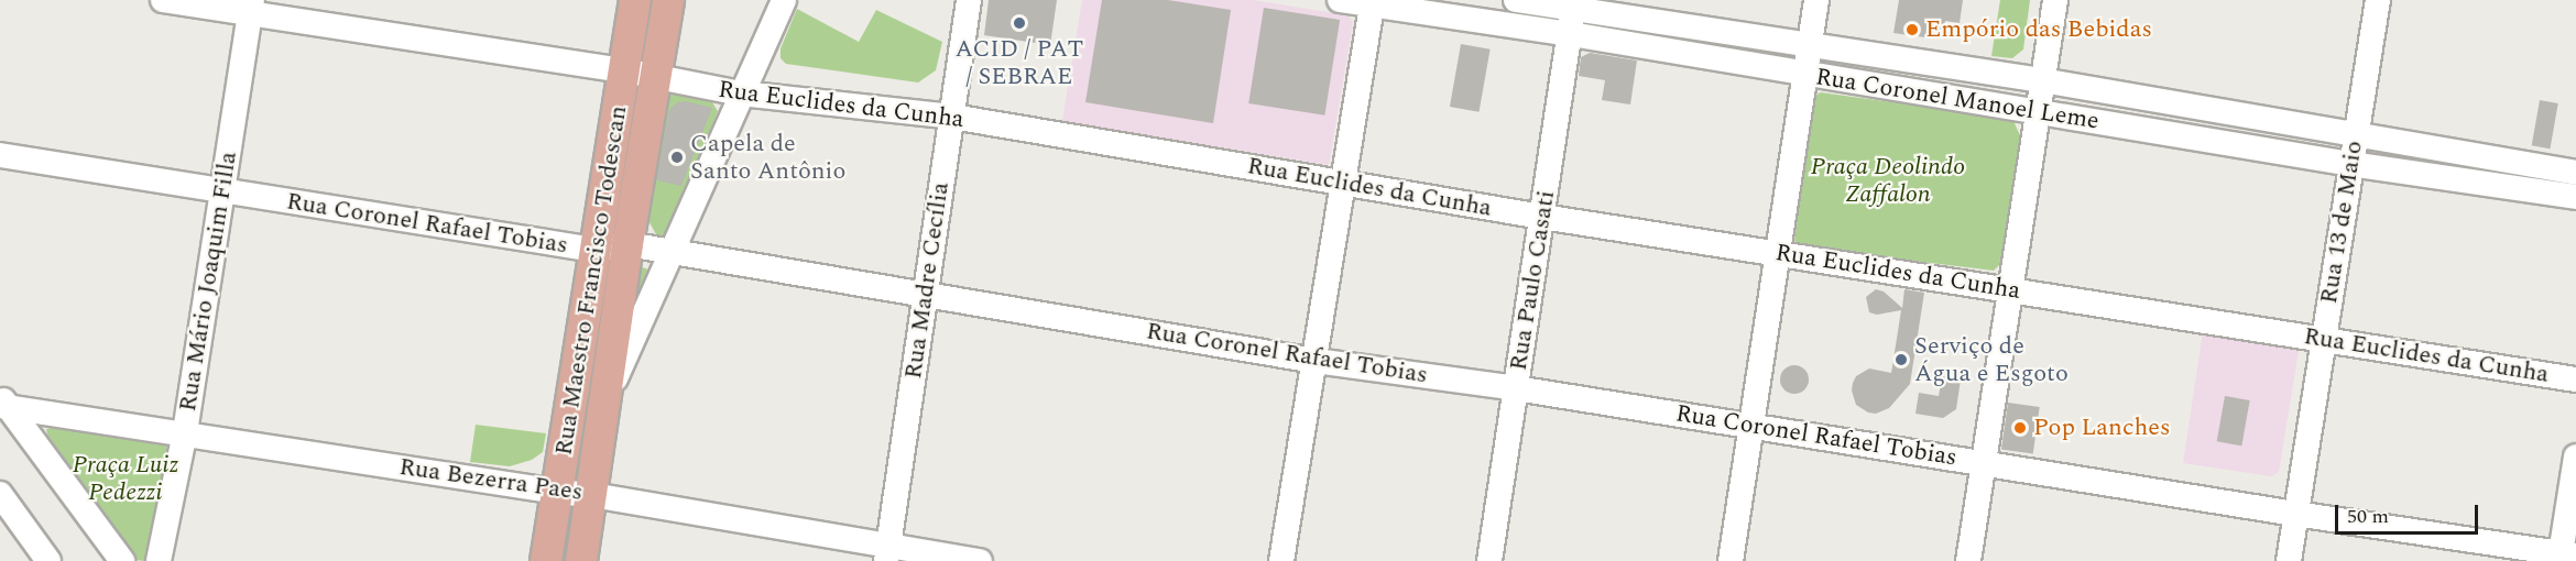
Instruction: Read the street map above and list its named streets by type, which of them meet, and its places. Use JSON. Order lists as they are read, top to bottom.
{
  "streets": {
    "main road": ["Rua Maestro Francisco Todescan"],
    "street": [
      "Rua Coronel Manoel Leme",
      "Rua Euclides da Cunha",
      "Rua 13 de Maio",
      "Rua Coronel Rafael Tobias",
      "Rua Madre Cecília",
      "Rua Paulo Casati",
      "Rua Mário Joaquim Filla",
      "Rua Bezerra Paes"
    ]
  },
  "crossings": [
    ["Rua Coronel Manoel Leme", "Rua 13 de Maio"],
    ["Rua Coronel Manoel Leme", "Rua Paulo Casati"],
    ["Rua Euclides da Cunha", "Rua 13 de Maio"],
    ["Rua Euclides da Cunha", "Rua Maestro Francisco Todescan"],
    ["Rua Euclides da Cunha", "Rua Madre Cecília"],
    ["Rua Euclides da Cunha", "Rua Paulo Casati"],
    ["Rua Euclides da Cunha", "Rua Mário Joaquim Filla"],
    ["Rua 13 de Maio", "Rua Coronel Rafael Tobias"],
    ["Rua Coronel Rafael Tobias", "Rua Maestro Francisco Todescan"],
    ["Rua Coronel Rafael Tobias", "Rua Madre Cecília"],
    ["Rua Coronel Rafael Tobias", "Rua Paulo Casati"],
    ["Rua Coronel Rafael Tobias", "Rua Mário Joaquim Filla"],
    ["Rua Maestro Francisco Todescan", "Rua Bezerra Paes"],
    ["Rua Madre Cecília", "Rua Bezerra Paes"],
    ["Rua Mário Joaquim Filla", "Rua Bezerra Paes"]
  ],
  "parks": ["Praça Deolindo Zaffalon", "Praça Luiz Pedezzi"],
  "places": [
    "ACID / PAT / SEBRAE",
    "Empório das Bebidas",
    "Capela de Santo Antônio",
    "Serviço de Água e Esgoto",
    "Pop Lanches"
  ],
  "scale_bar": "50 m"
}
